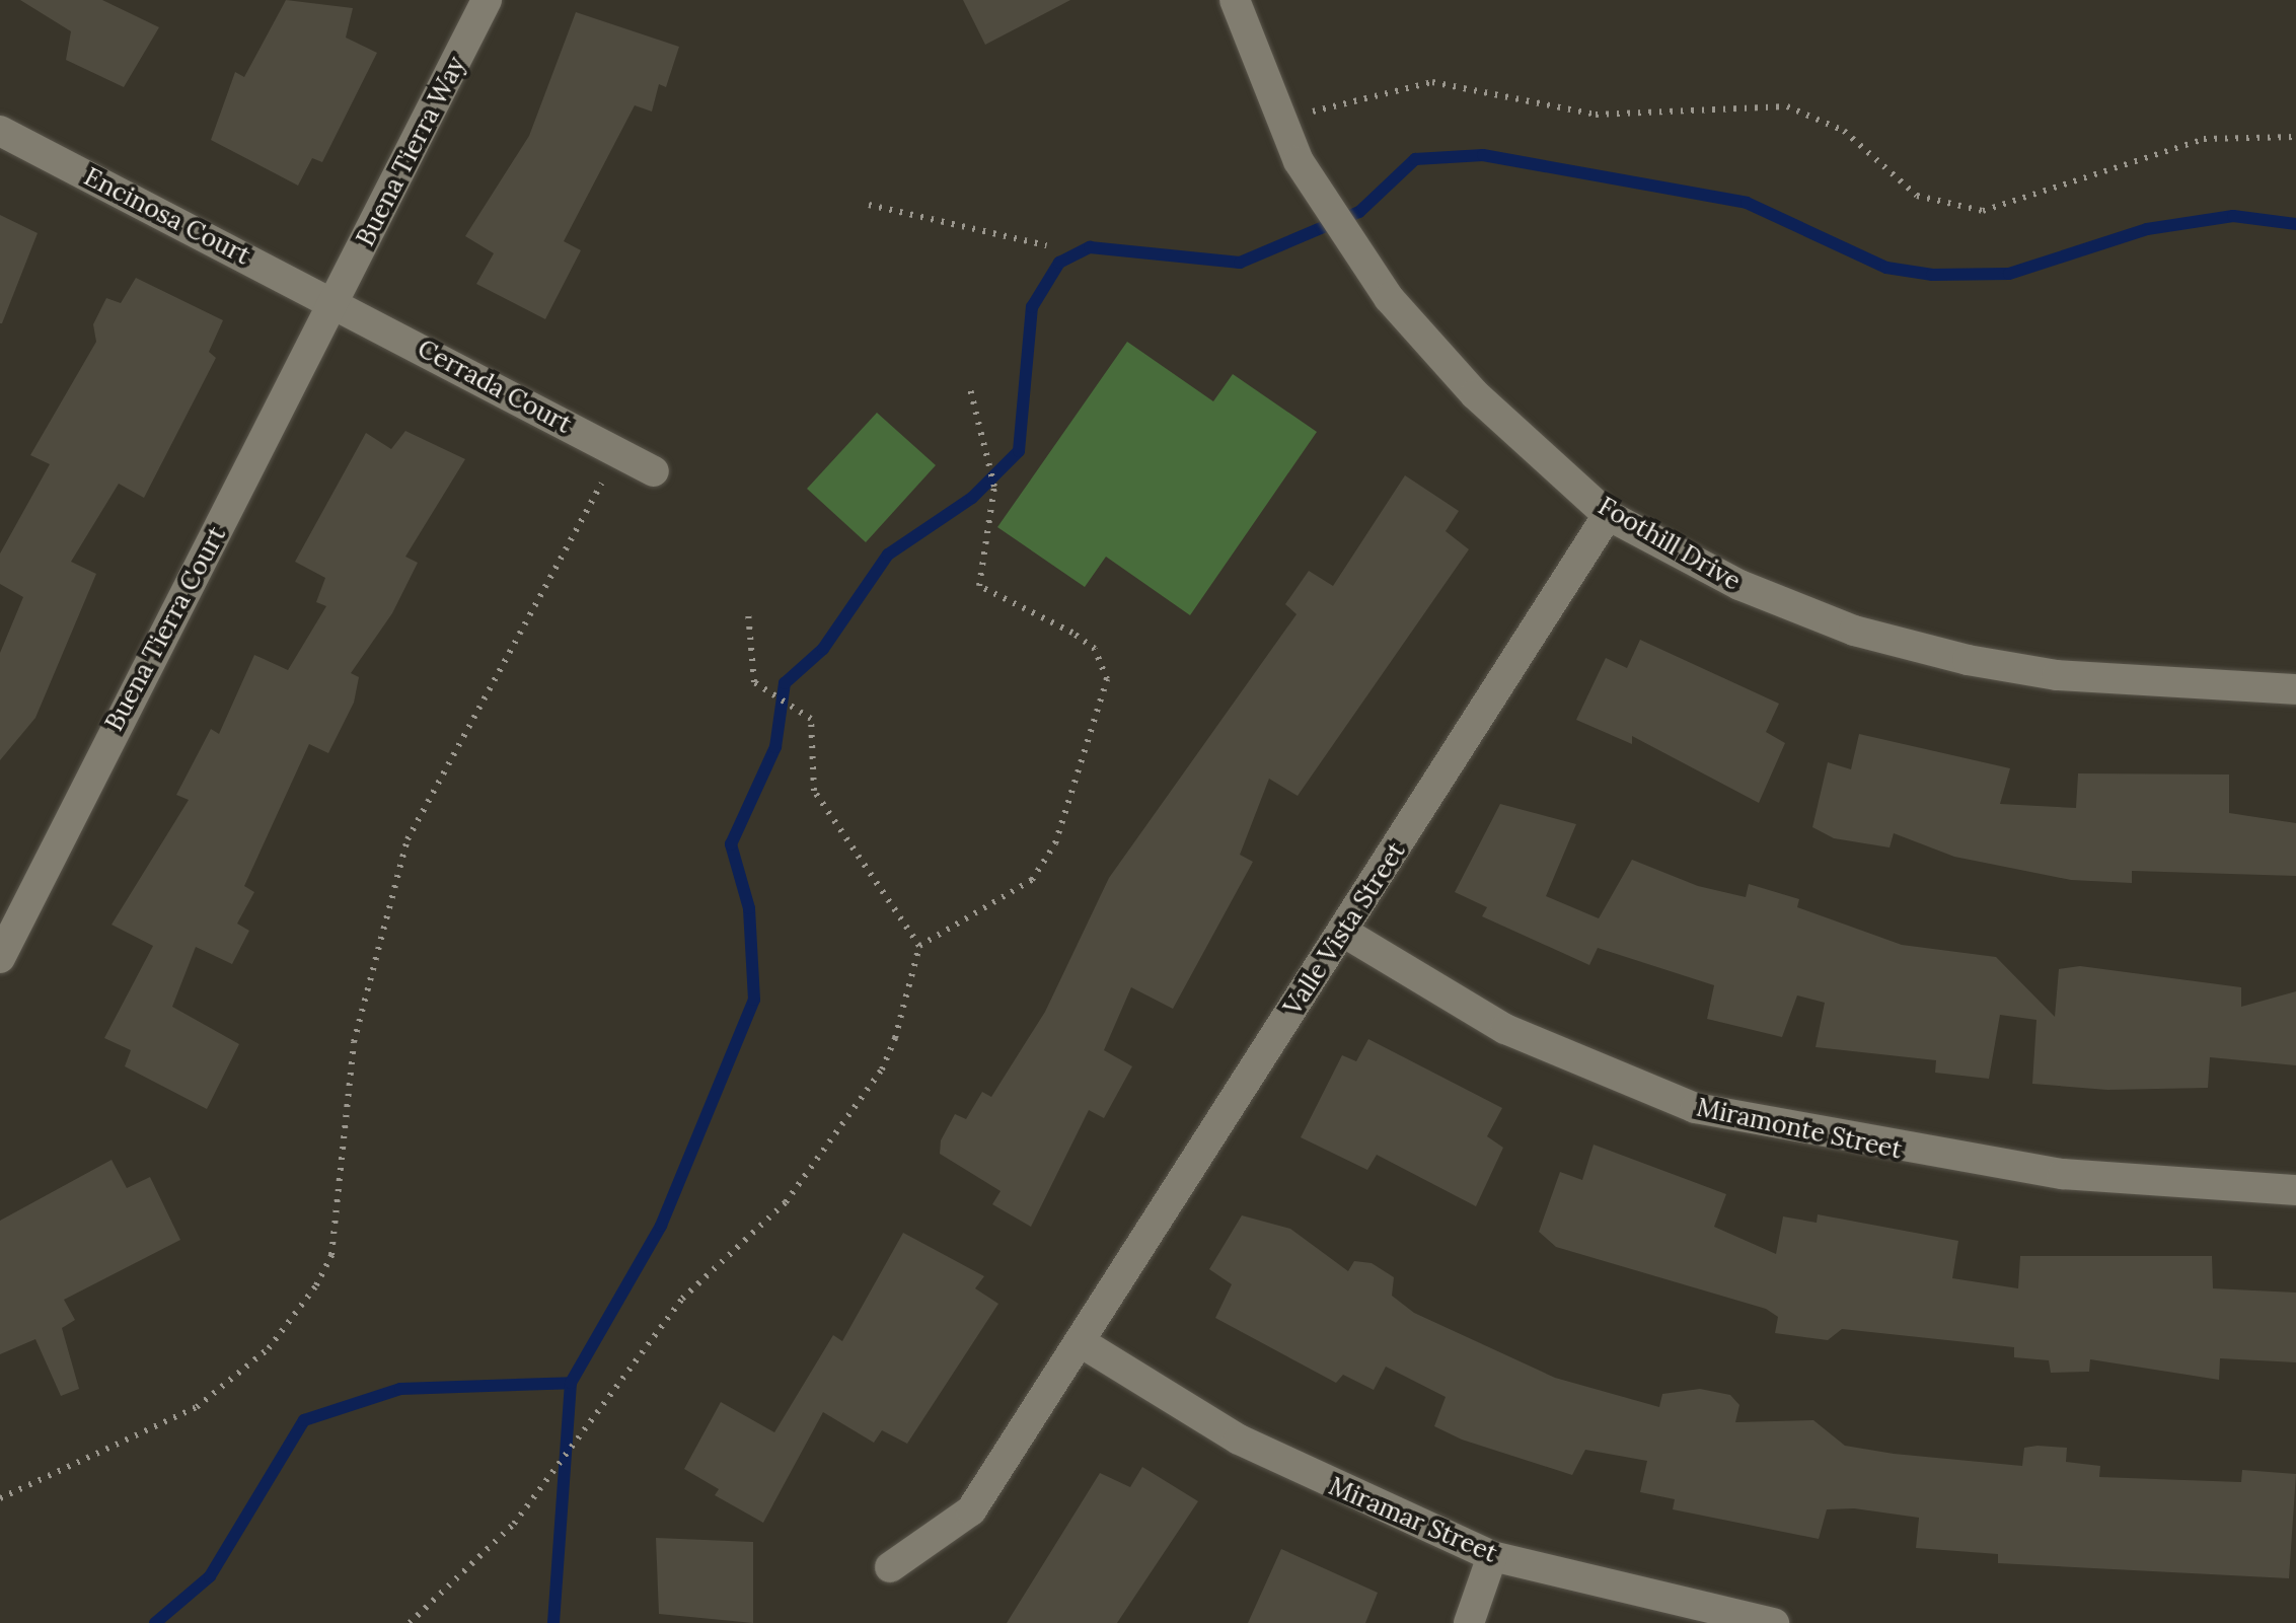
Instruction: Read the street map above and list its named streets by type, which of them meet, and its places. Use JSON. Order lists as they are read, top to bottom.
{
  "streets": {
    "street": [
      "Buena Tierra Way",
      "Encinosa Court",
      "Cerrada Court",
      "Foothill Drive",
      "Buena Tierra Court",
      "Valle Vista Street",
      "Miramonte Street",
      "Miramar Street"
    ]
  },
  "crossings": [
    ["Buena Tierra Way", "Encinosa Court"],
    ["Buena Tierra Way", "Cerrada Court"],
    ["Buena Tierra Way", "Buena Tierra Court"],
    ["Encinosa Court", "Cerrada Court"],
    ["Encinosa Court", "Buena Tierra Court"],
    ["Cerrada Court", "Buena Tierra Court"],
    ["Foothill Drive", "Valle Vista Street"],
    ["Valle Vista Street", "Miramonte Street"],
    ["Valle Vista Street", "Miramar Street"]
  ]
}
